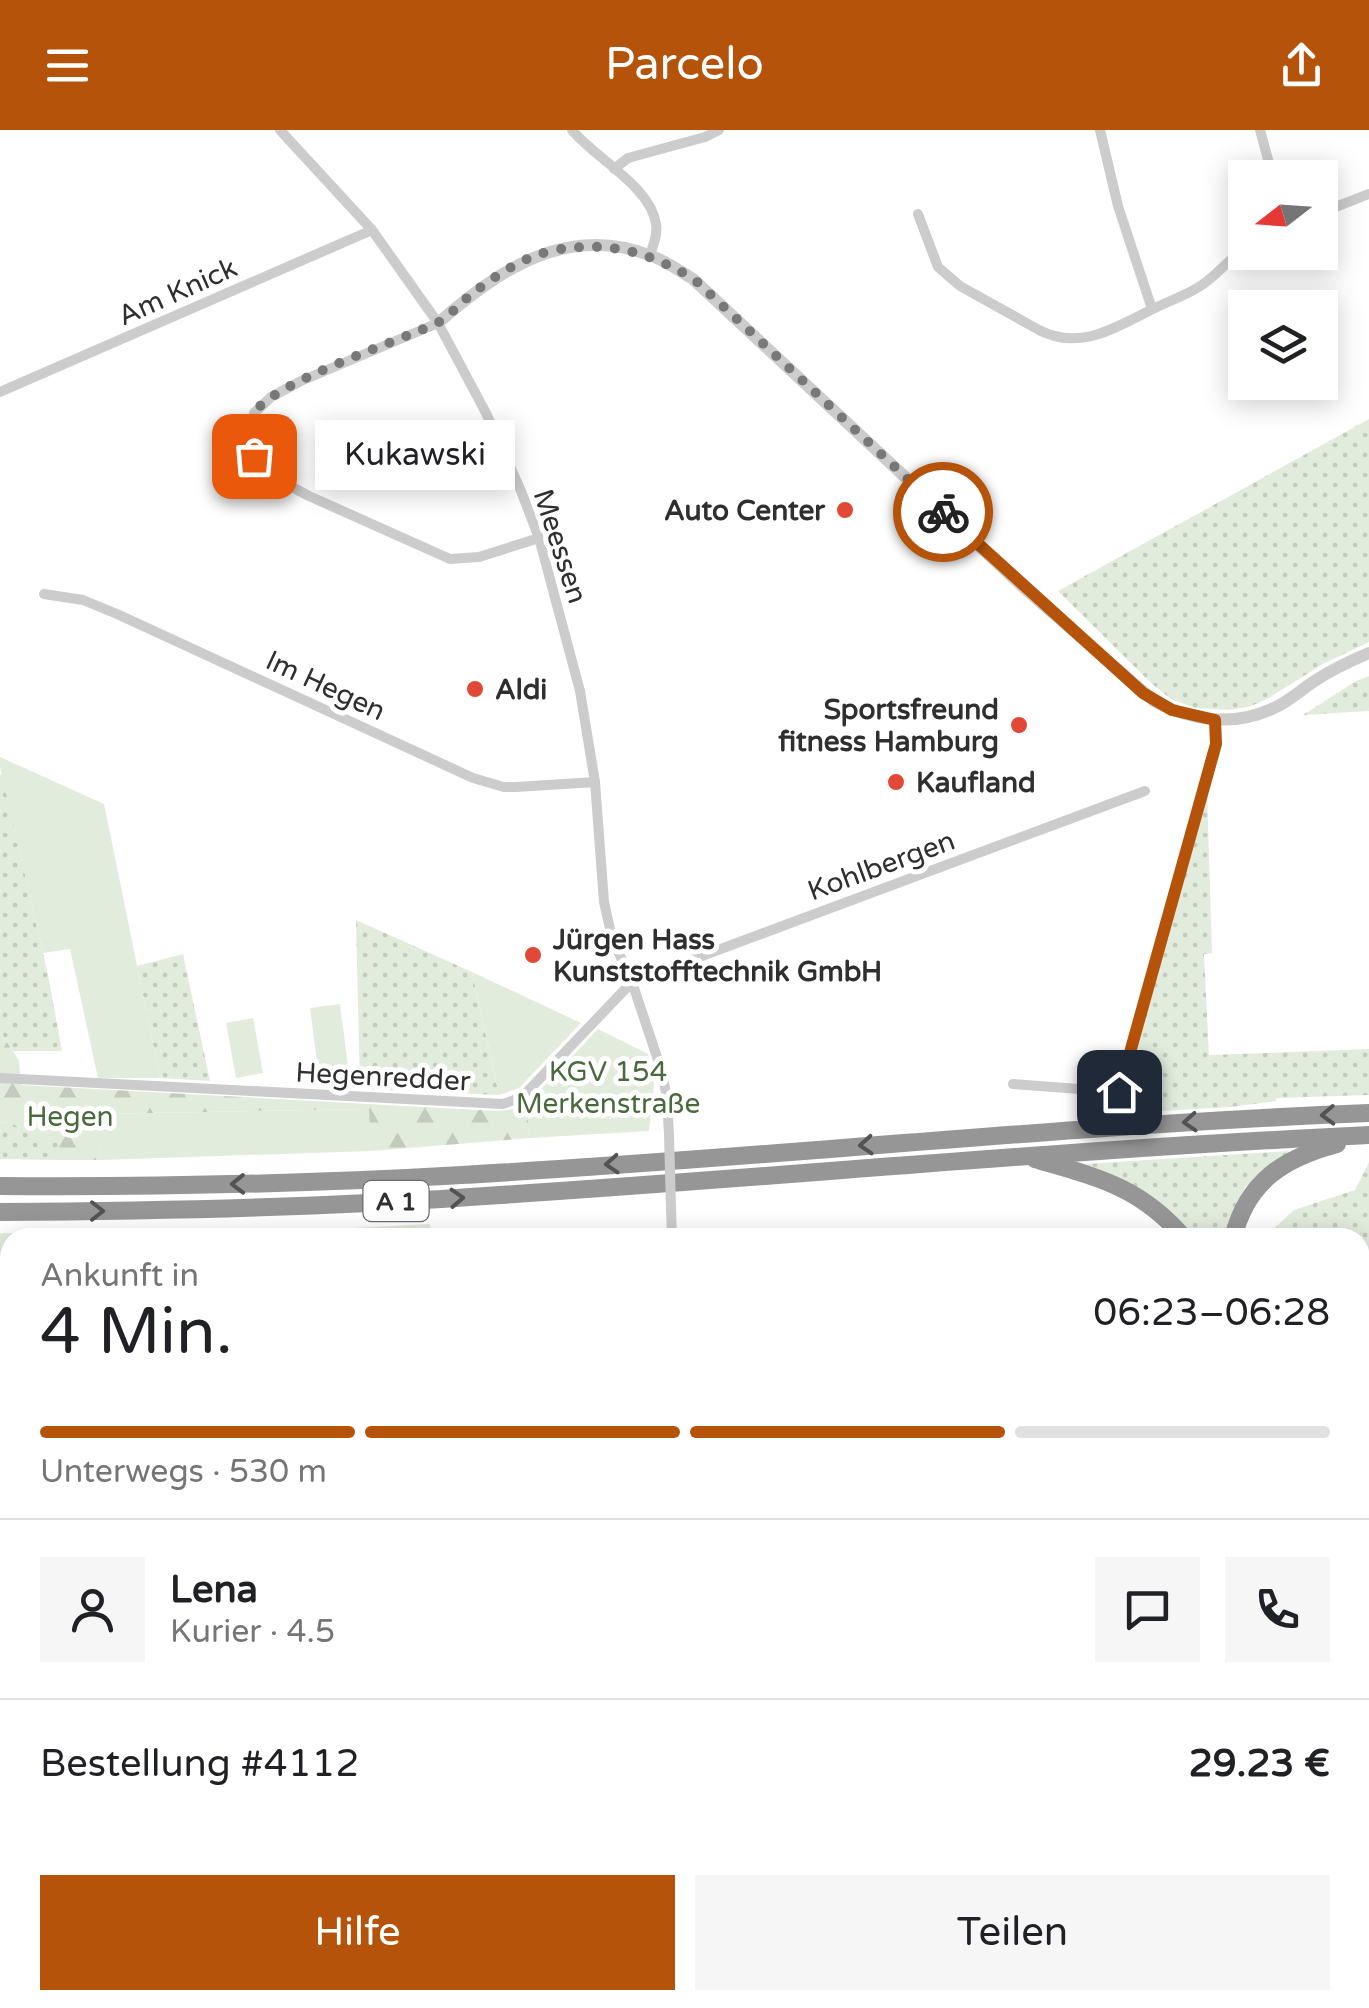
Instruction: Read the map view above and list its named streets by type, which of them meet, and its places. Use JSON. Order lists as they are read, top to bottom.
{
  "streets": {
    "highway": ["A 1"],
    "street": [
      "Am Knick",
      "Meessen",
      "Im Hegen",
      "Kohlbergen",
      "Hegenredder"
    ]
  },
  "crossings": [
    ["Am Knick", "Meessen"],
    ["Meessen", "Im Hegen"],
    ["Meessen", "Kohlbergen"],
    ["Meessen", "Hegenredder"],
    ["Kohlbergen", "Hegenredder"]
  ],
  "parks": ["KGV 154 Merkenstraße", "Hegen"],
  "places": [
    "Kukawski",
    "Auto Center",
    "Aldi",
    "Sportsfreund fitness Hamburg",
    "Kaufland",
    "Jürgen Hass Kunststofftechnik GmbH"
  ],
  "north": "left",
  "page": {
    "header": "Parcelo",
    "bubble": "Kukawski",
    "heading": ["4 Min.", "Ankunft in", "06:23–06:28"],
    "panel": [
      "Lena",
      "Kurier · 4.5",
      "Bestellung #4112",
      "29.23 €"
    ],
    "bar": "Unterwegs · 530 m",
    "buttons": ["Hilfe", "Teilen"]
  }
}
